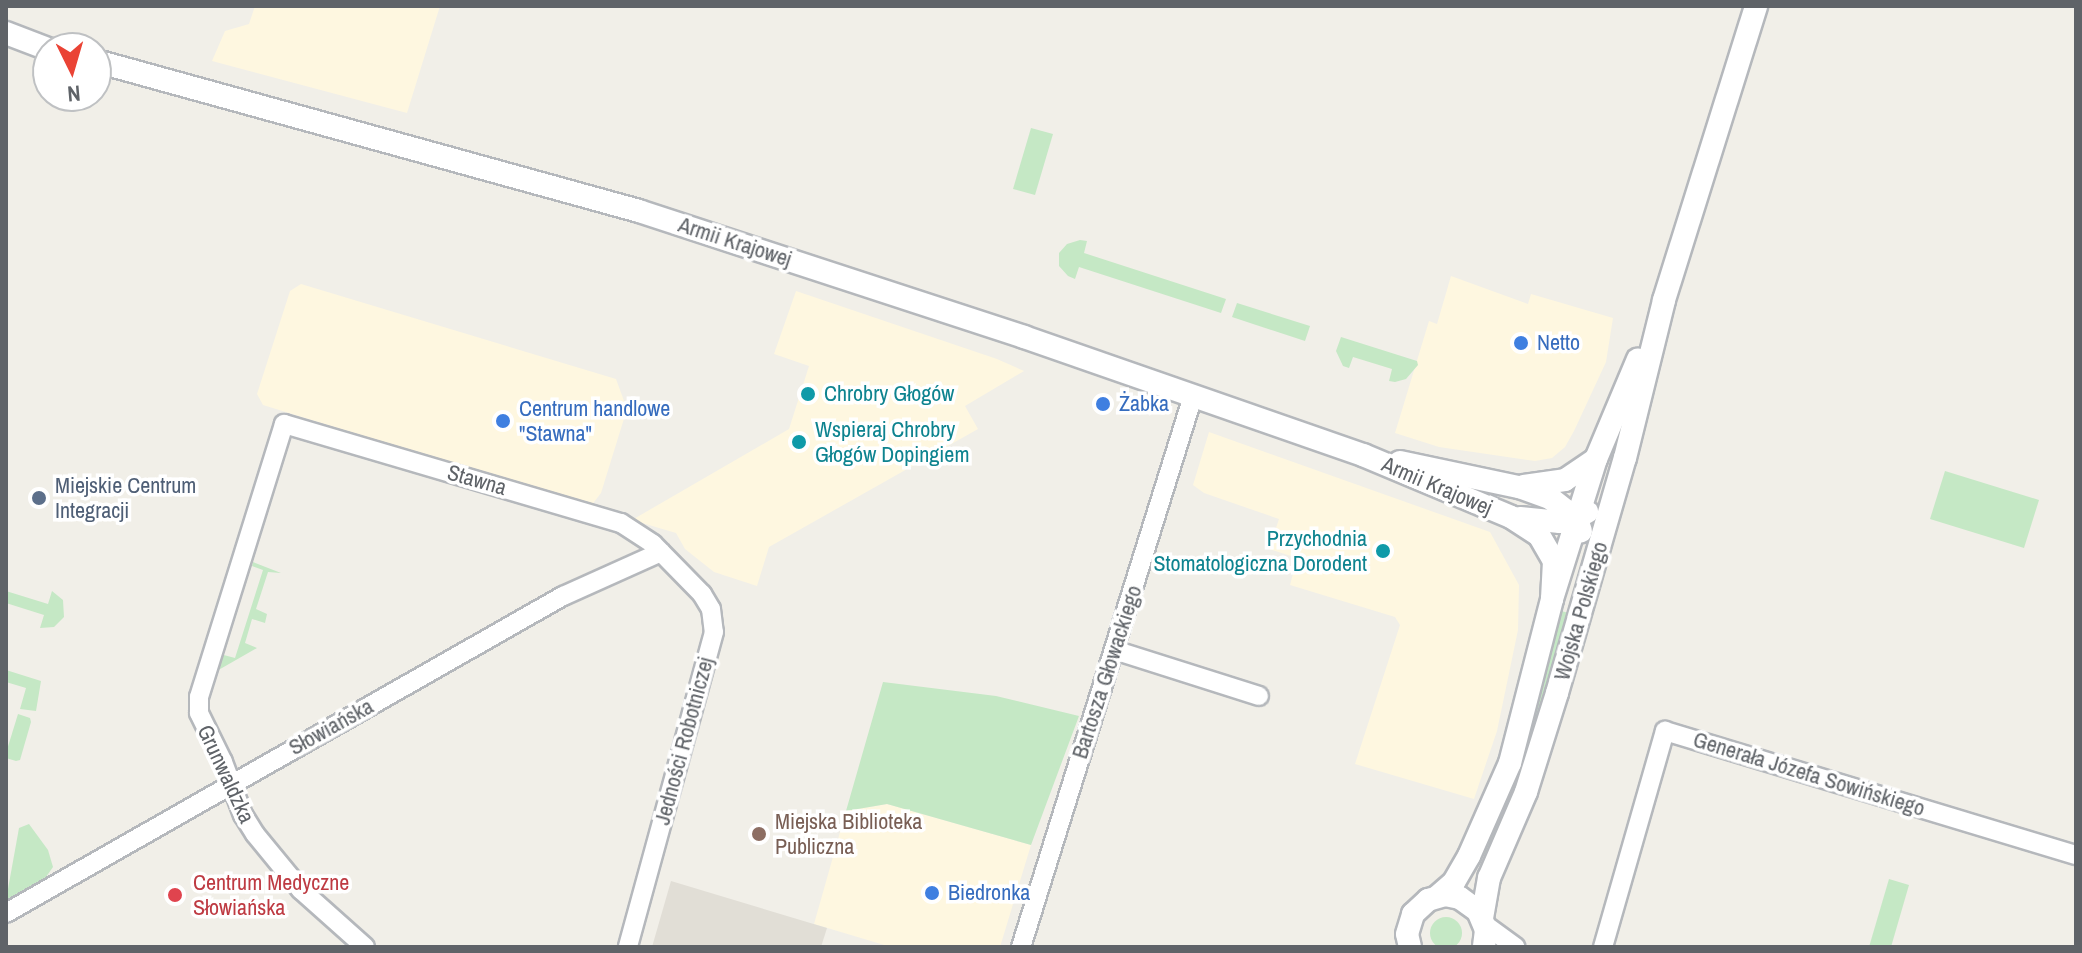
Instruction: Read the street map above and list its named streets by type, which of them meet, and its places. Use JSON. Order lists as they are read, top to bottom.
{
  "streets": {
    "street": [
      "Armii Krajowej",
      "Stawna",
      "Wojska Polskiego",
      "Bartosza Głowackiego",
      "Słowiańska",
      "Jedności Robotniczej",
      "Grunwaldzka",
      "Generała Józefa Sowińskiego"
    ]
  },
  "crossings": [
    ["Armii Krajowej", "Wojska Polskiego"],
    ["Armii Krajowej", "Bartosza Głowackiego"],
    ["Stawna", "Słowiańska"],
    ["Stawna", "Jedności Robotniczej"],
    ["Stawna", "Grunwaldzka"],
    ["Słowiańska", "Jedności Robotniczej"],
    ["Słowiańska", "Grunwaldzka"]
  ],
  "places": [
    "Netto",
    "Chrobry Głogów",
    "Żabka",
    "Centrum handlowe \"Stawna\"",
    "Wspieraj Chrobry Głogów Dopingiem",
    "Miejskie Centrum Integracji",
    "Przychodnia Stomatologiczna Dorodent",
    "Miejska Biblioteka Publiczna",
    "Biedronka",
    "Centrum Medyczne Słowiańska"
  ],
  "north": "bottom"
}
